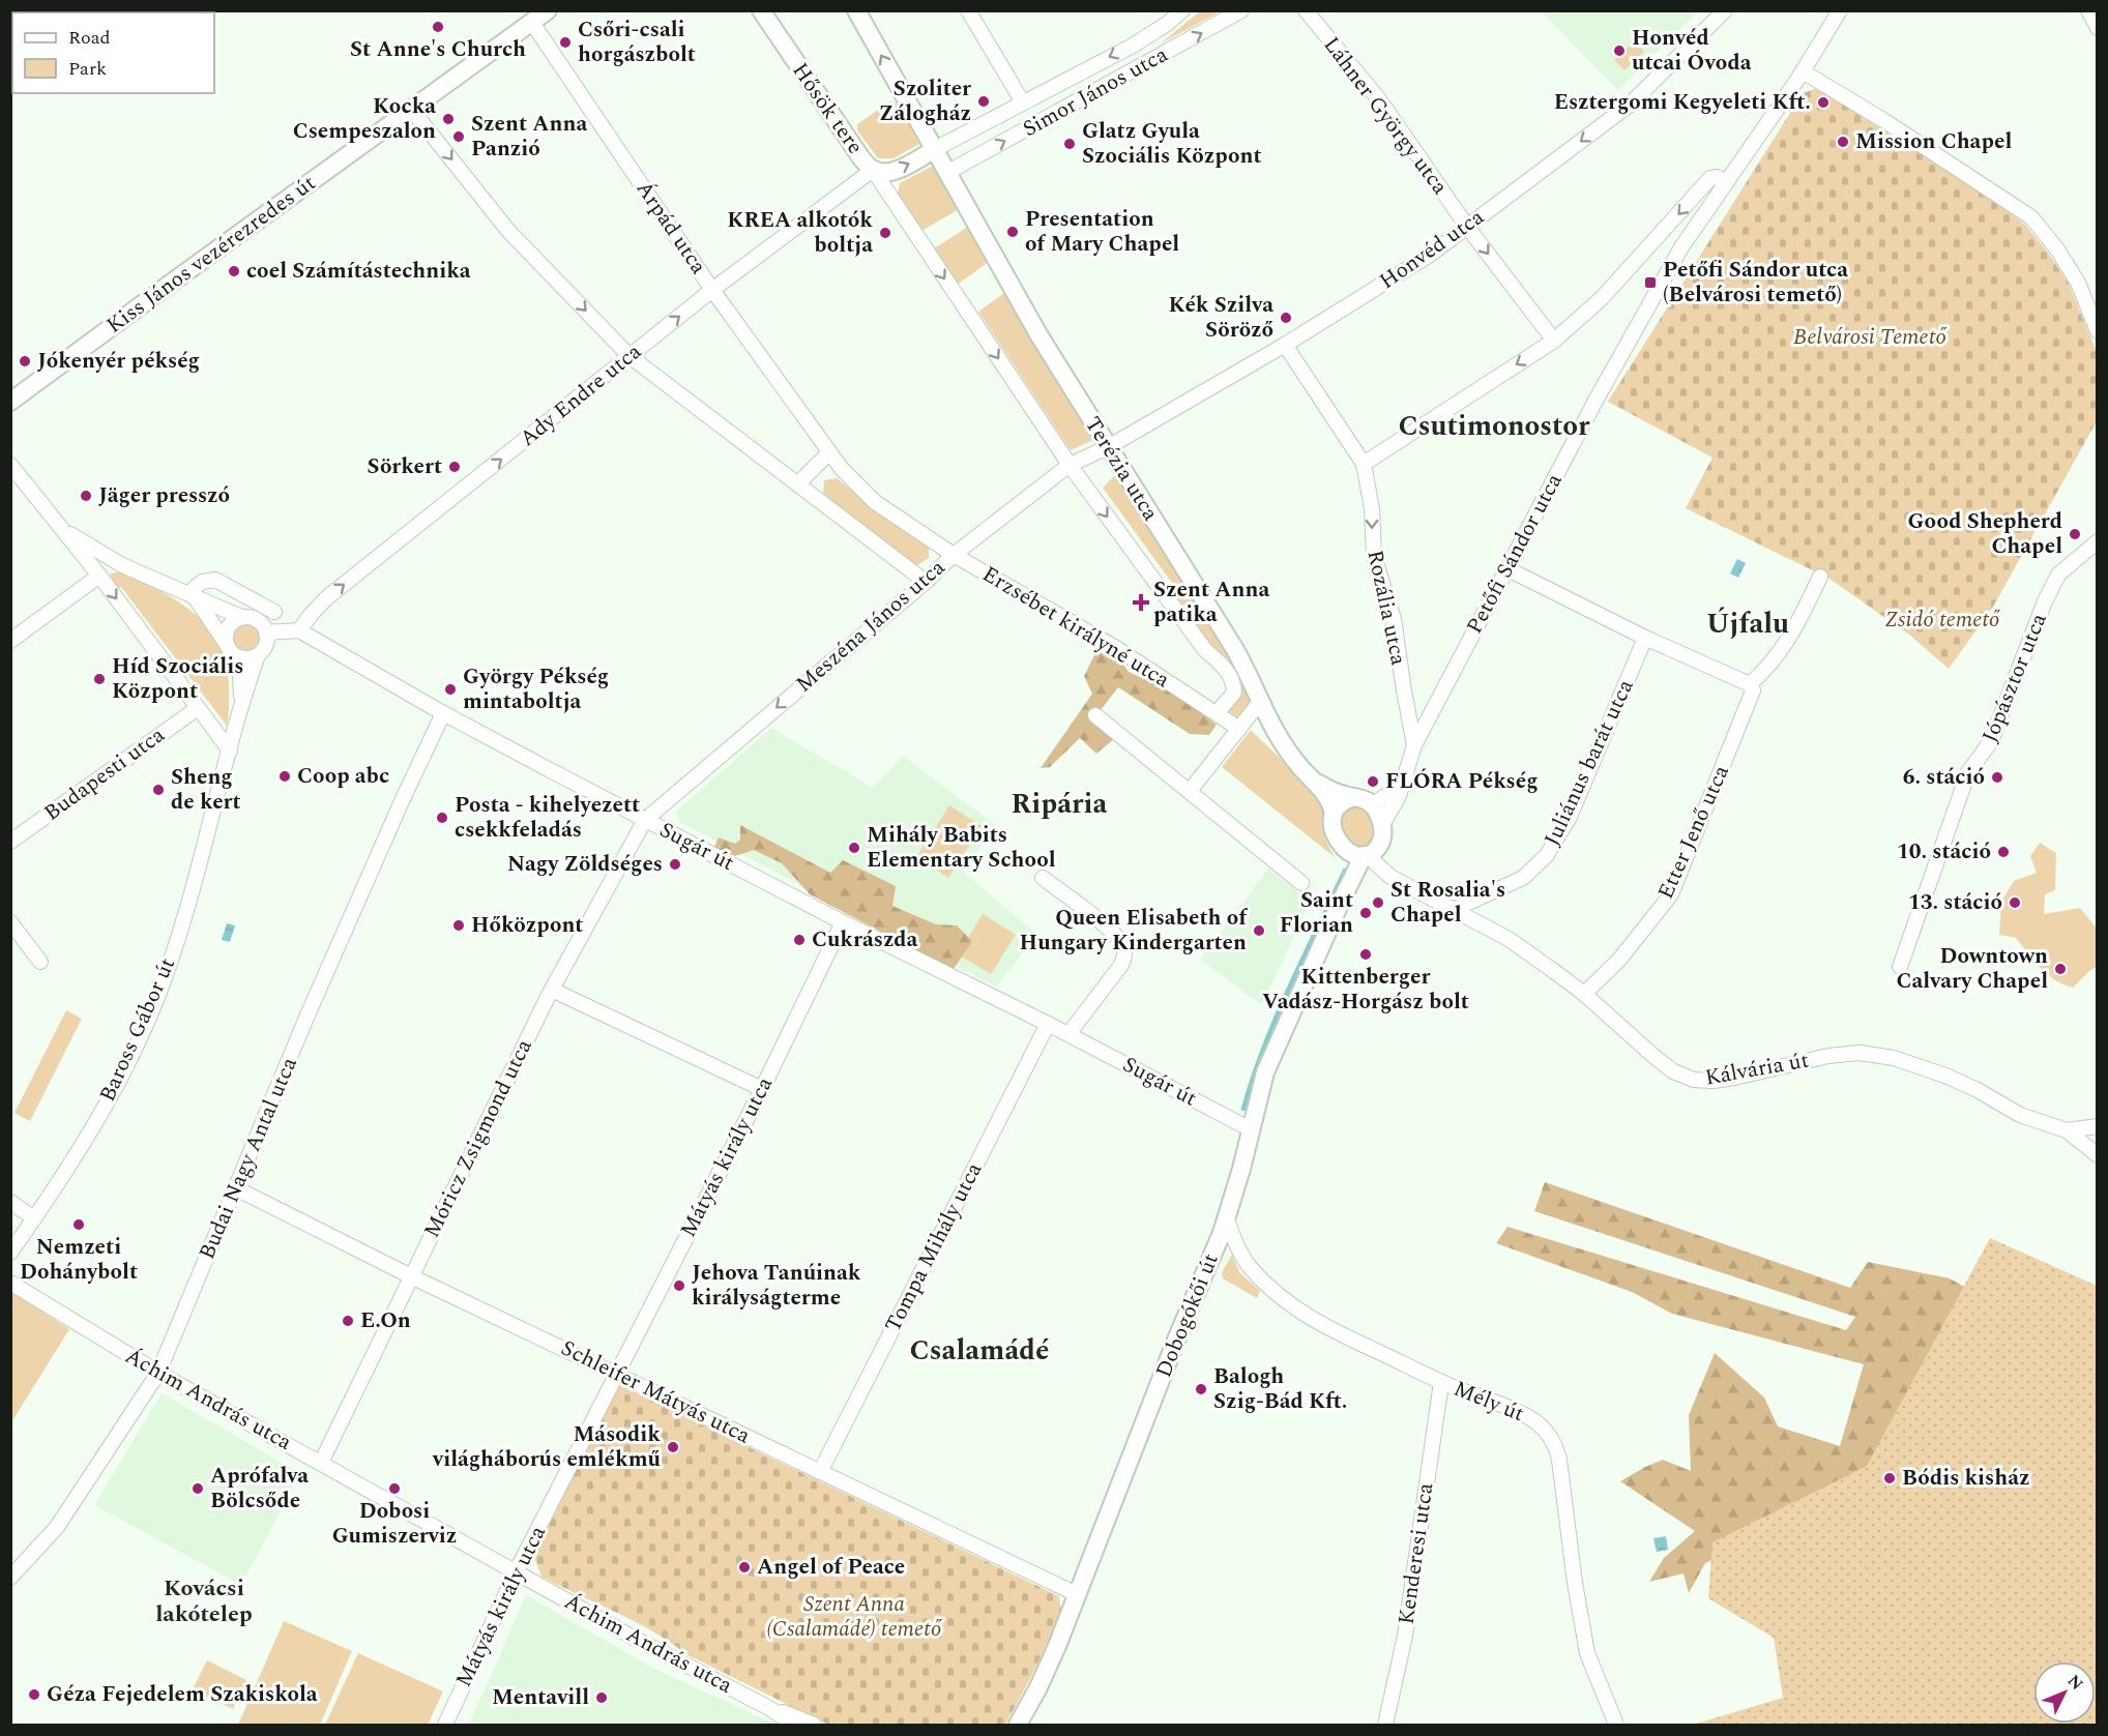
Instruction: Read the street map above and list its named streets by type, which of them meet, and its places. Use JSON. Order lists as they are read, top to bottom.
{
  "streets": {
    "main road": [
      "Hősök tere",
      "Kiss János vezérezredes út",
      "Terézia utca",
      "Dobogókői út"
    ],
    "street": [
      "Simor János utca",
      "Láhner György utca",
      "Árpád utca",
      "Honvéd utca",
      "Ady Endre utca",
      "Petőfi Sándor utca",
      "Rozália utca",
      "Meszéna János utca",
      "Erzsébet királyné utca",
      "Jópásztor utca",
      "Juliánus barát utca",
      "Budapesti utca",
      "Etter Jenő utca",
      "Sugár út",
      "Baross Gábor út",
      "Kálvária út",
      "Móricz Zsigmond utca",
      "Mátyás király utca",
      "Budai Nagy Antal utca",
      "Tompa Mihály utca",
      "Schleifer Mátyás utca",
      "Áchim András utca",
      "Mély út",
      "Kenderesi utca"
    ]
  },
  "crossings": [
    ["Simor János utca", "Hősök tere"],
    ["Simor János utca", "Terézia utca"],
    ["Hősök tere", "Ady Endre utca"],
    ["Hősök tere", "Terézia utca"],
    ["Láhner György utca", "Honvéd utca"],
    ["Árpád utca", "Kiss János vezérezredes út"],
    ["Árpád utca", "Ady Endre utca"],
    ["Árpád utca", "Erzsébet királyné utca"],
    ["Honvéd utca", "Terézia utca"],
    ["Honvéd utca", "Rozália utca"],
    ["Honvéd utca", "Meszéna János utca"],
    ["Ady Endre utca", "Terézia utca"],
    ["Ady Endre utca", "Sugár út"],
    ["Terézia utca", "Petőfi Sándor utca"],
    ["Terézia utca", "Meszéna János utca"],
    ["Terézia utca", "Erzsébet királyné utca"],
    ["Terézia utca", "Kálvária út"],
    ["Terézia utca", "Dobogókői út"],
    ["Petőfi Sándor utca", "Rozália utca"],
    ["Petőfi Sándor utca", "Kálvária út"],
    ["Petőfi Sándor utca", "Dobogókői út"],
    ["Meszéna János utca", "Erzsébet királyné utca"],
    ["Meszéna János utca", "Sugár út"],
    ["Meszéna János utca", "Móricz Zsigmond utca"],
    ["Juliánus barát utca", "Kálvária út"],
    ["Etter Jenő utca", "Kálvária út"],
    ["Sugár út", "Móricz Zsigmond utca"],
    ["Sugár út", "Mátyás király utca"],
    ["Sugár út", "Budai Nagy Antal utca"],
    ["Sugár út", "Tompa Mihály utca"],
    ["Sugár út", "Dobogókői út"],
    ["Kálvária út", "Dobogókői út"],
    ["Móricz Zsigmond utca", "Schleifer Mátyás utca"],
    ["Móricz Zsigmond utca", "Áchim András utca"],
    ["Mátyás király utca", "Schleifer Mátyás utca"],
    ["Mátyás király utca", "Áchim András utca"],
    ["Budai Nagy Antal utca", "Schleifer Mátyás utca"],
    ["Budai Nagy Antal utca", "Áchim András utca"],
    ["Tompa Mihály utca", "Schleifer Mátyás utca"],
    ["Dobogókői út", "Schleifer Mátyás utca"],
    ["Dobogókői út", "Mély út"],
    ["Mély út", "Kenderesi utca"]
  ],
  "one_way": [
    "Ady Endre utca",
    "Terézia utca",
    "Rozália utca",
    "Meszéna János utca"
  ],
  "districts": [
    "Csutimonostor",
    "Újfalu",
    "Ripária",
    "Csalamádé",
    "Kovácsi lakótelep"
  ],
  "parks": ["Belvárosi Temető", "Zsidó temető", "Szent Anna (Csalamádé) temető"],
  "places": {
    "other": [
      "St Anne's Church",
      "Csőri-csali horgászbolt",
      "Honvéd utcai Óvoda",
      "Szoliter Zálogház",
      "Esztergomi Kegyeleti Kft.",
      "Kocka Csempeszalon",
      "Szent Anna Panzió",
      "Mission Chapel",
      "Glatz Gyula Szociális Központ",
      "Presentation of Mary Chapel",
      "KREA alkotók boltja",
      "coel Számítástechnika",
      "Kék Szilva Söröző",
      "Jókenyér pékség",
      "Sörkert",
      "Jäger presszó",
      "Good Shepherd Chapel",
      "Híd Szociális Központ",
      "György Pékség mintaboltja",
      "Coop abc",
      "6. stáció",
      "FLÓRA Pékség",
      "Sheng de kert",
      "Posta - kihelyezett csekkfeladás",
      "Mihály Babits Elementary School",
      "10. stáció",
      "Nagy Zöldséges",
      "St Rosalia's Chapel",
      "13. stáció",
      "Saint Florian",
      "Hőközpont",
      "Queen Elisabeth of Hungary Kindergarten",
      "Cukrászda",
      "Kittenberger Vadász-Horgász bolt",
      "Downtown Calvary Chapel",
      "Nemzeti Dohánybolt",
      "Jehova Tanúinak királyságterme",
      "E.On",
      "Balogh Szig-Bád Kft.",
      "Második világháborús emlékmű",
      "Bódis kisház",
      "Aprófalva Bölcsőde",
      "Dobosi Gumiszerviz",
      "Angel of Peace",
      "Géza Fejedelem Szakiskola",
      "Mentavill"
    ],
    "transit": ["Petőfi Sándor utca (Belvárosi temető)"],
    "health": ["Szent Anna patika"]
  },
  "legend": ["Road", "Park"],
  "north": "top right"
}
